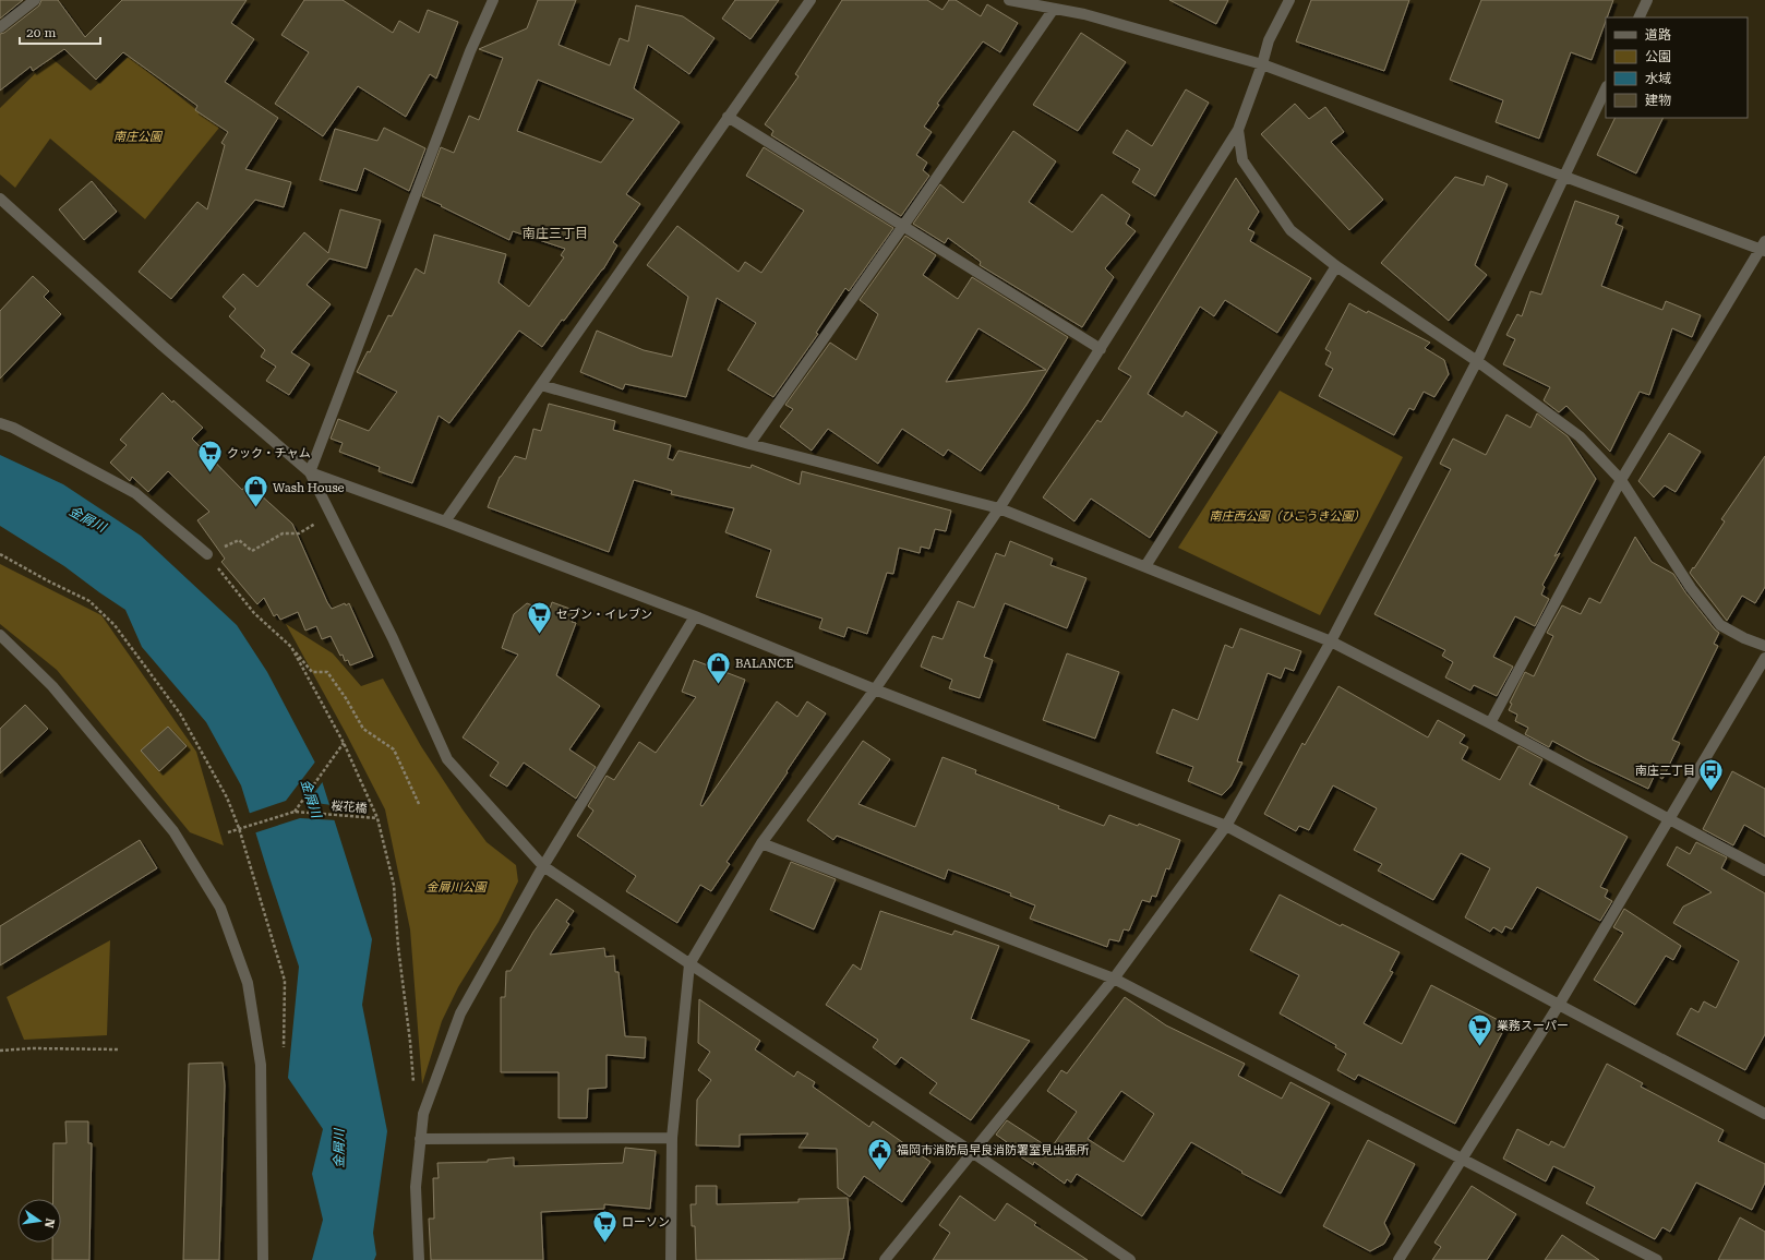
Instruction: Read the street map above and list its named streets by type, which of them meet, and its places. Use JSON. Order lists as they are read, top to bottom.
{
  "streets": {
    "path": ["桜花橋"]
  },
  "districts": ["南庄三丁目"],
  "water": ["金屑川"],
  "parks": ["南庄公園", "南庄西公園（ひこうき公園）", "金屑川公園"],
  "places": {
    "supermarket": [
      "クック・チャム",
      "セブン・イレブン",
      "業務スーパー",
      "ローソン"
    ],
    "shop": ["Wash House", "BALANCE"],
    "bus stop": ["南庄二丁目"],
    "public building": ["福岡市消防局早良消防署室見出張所"]
  },
  "legend": [
    "道路",
    "公園",
    "水域",
    "建物"
  ],
  "scale_bar": "20 m",
  "north": "right"
}
